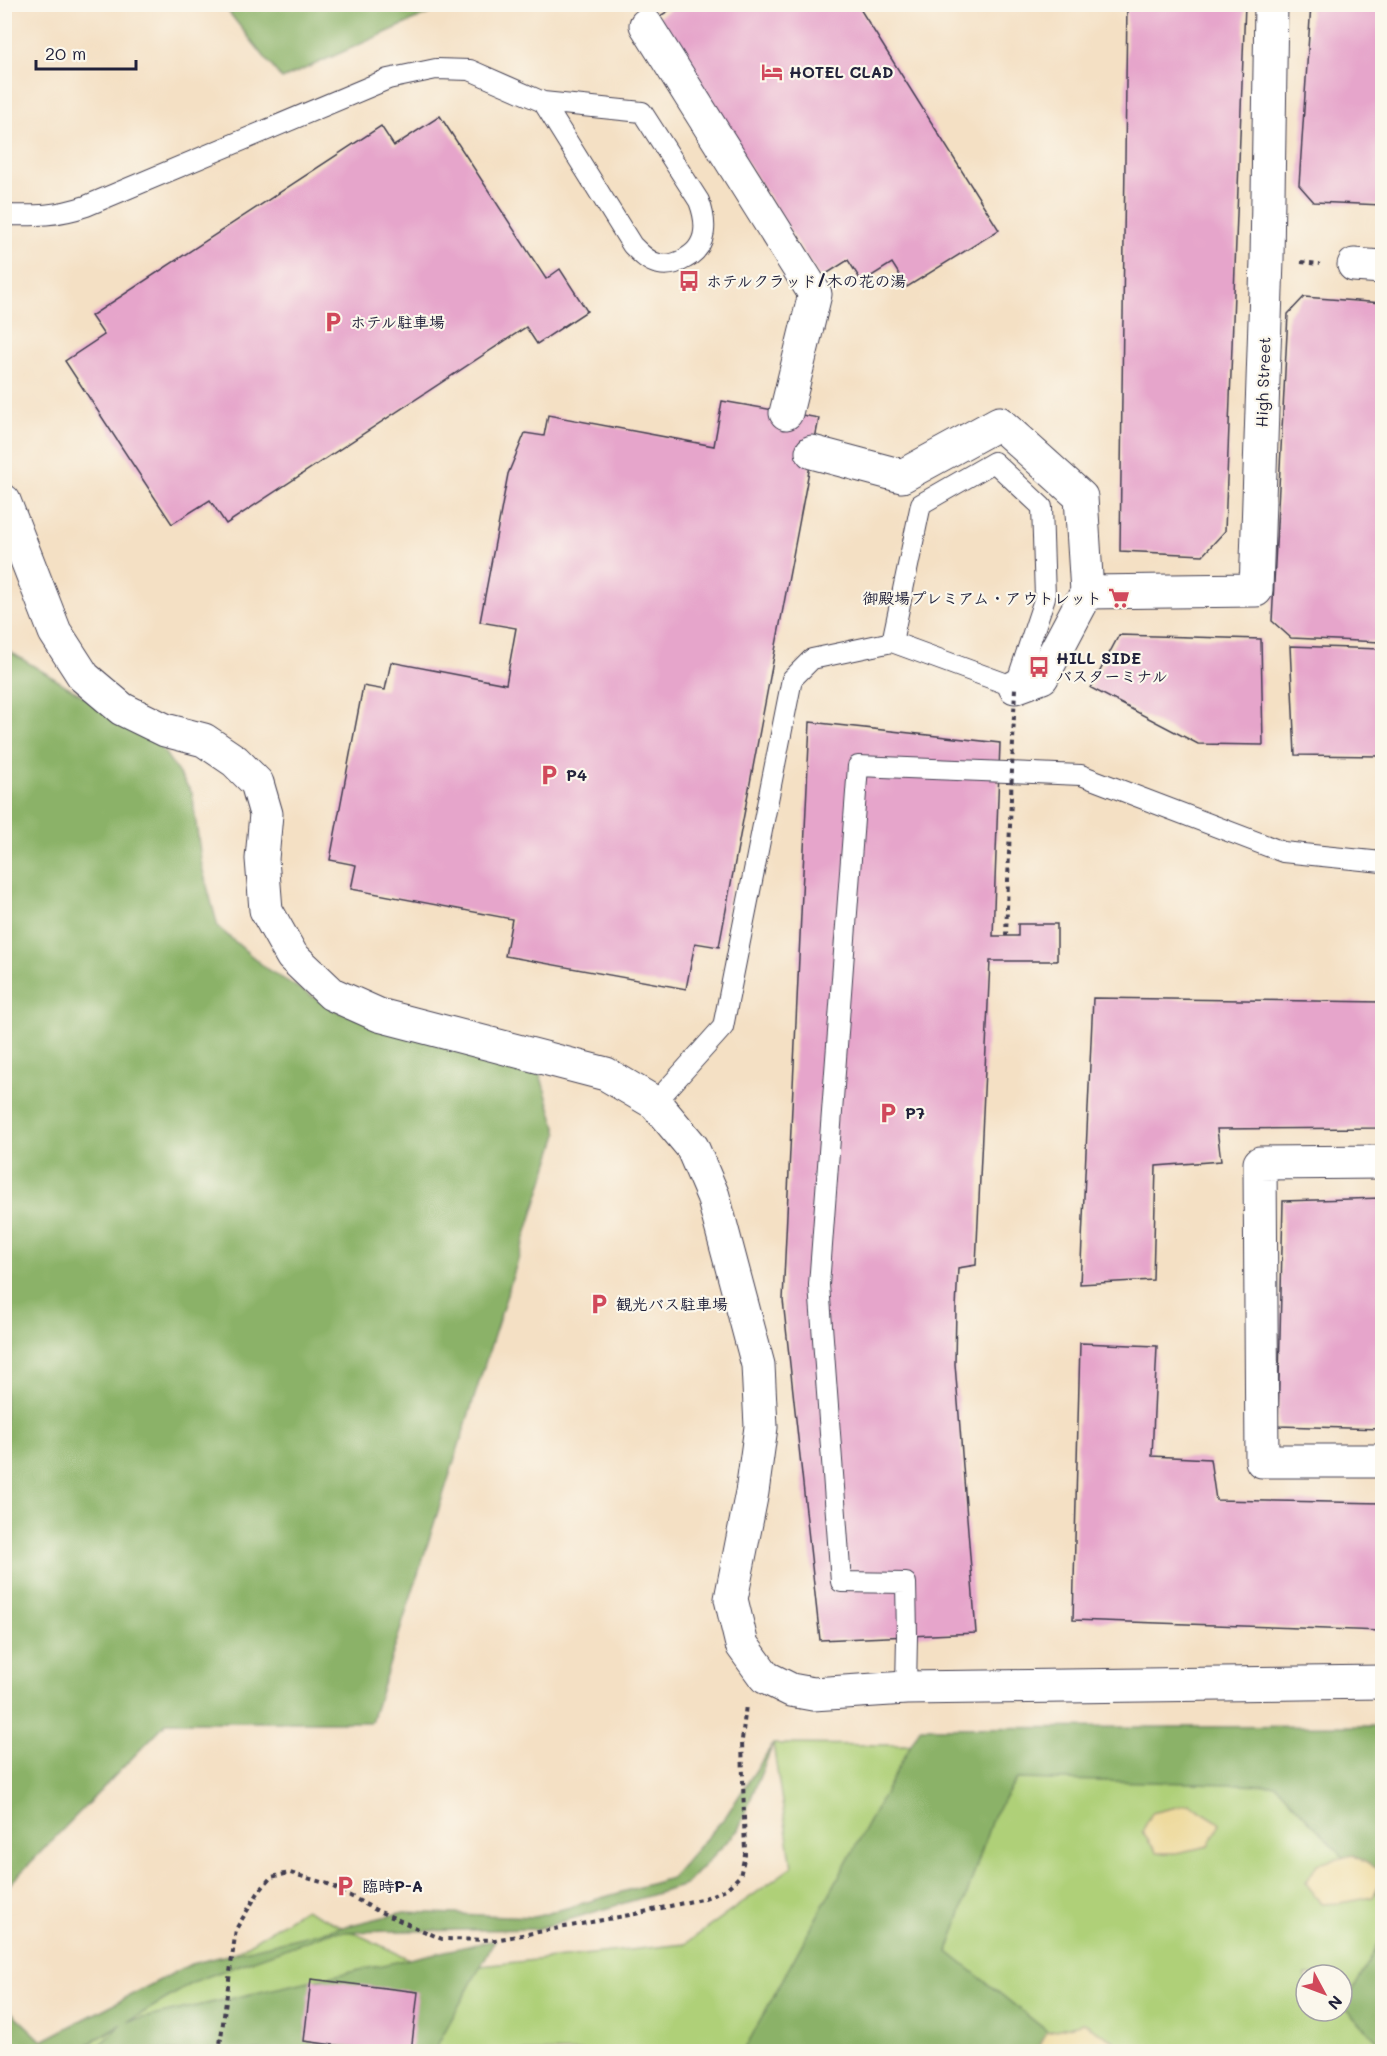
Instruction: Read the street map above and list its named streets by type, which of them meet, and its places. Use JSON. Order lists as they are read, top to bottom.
{
  "streets": {
    "street": ["High Street"]
  },
  "places": {
    "hotel": ["HOTEL CLAD"],
    "bus stop": ["ホテルクラッド/木の花の湯", "HILL SIDE バスターミナル"],
    "parking": [
      "ホテル駐車場",
      "P4",
      "P7",
      "観光バス駐車場",
      "臨時P-A"
    ],
    "supermarket": ["御殿場プレミアム・アウトレット"]
  },
  "scale_bar": "20 m",
  "north": "bottom right"
}
